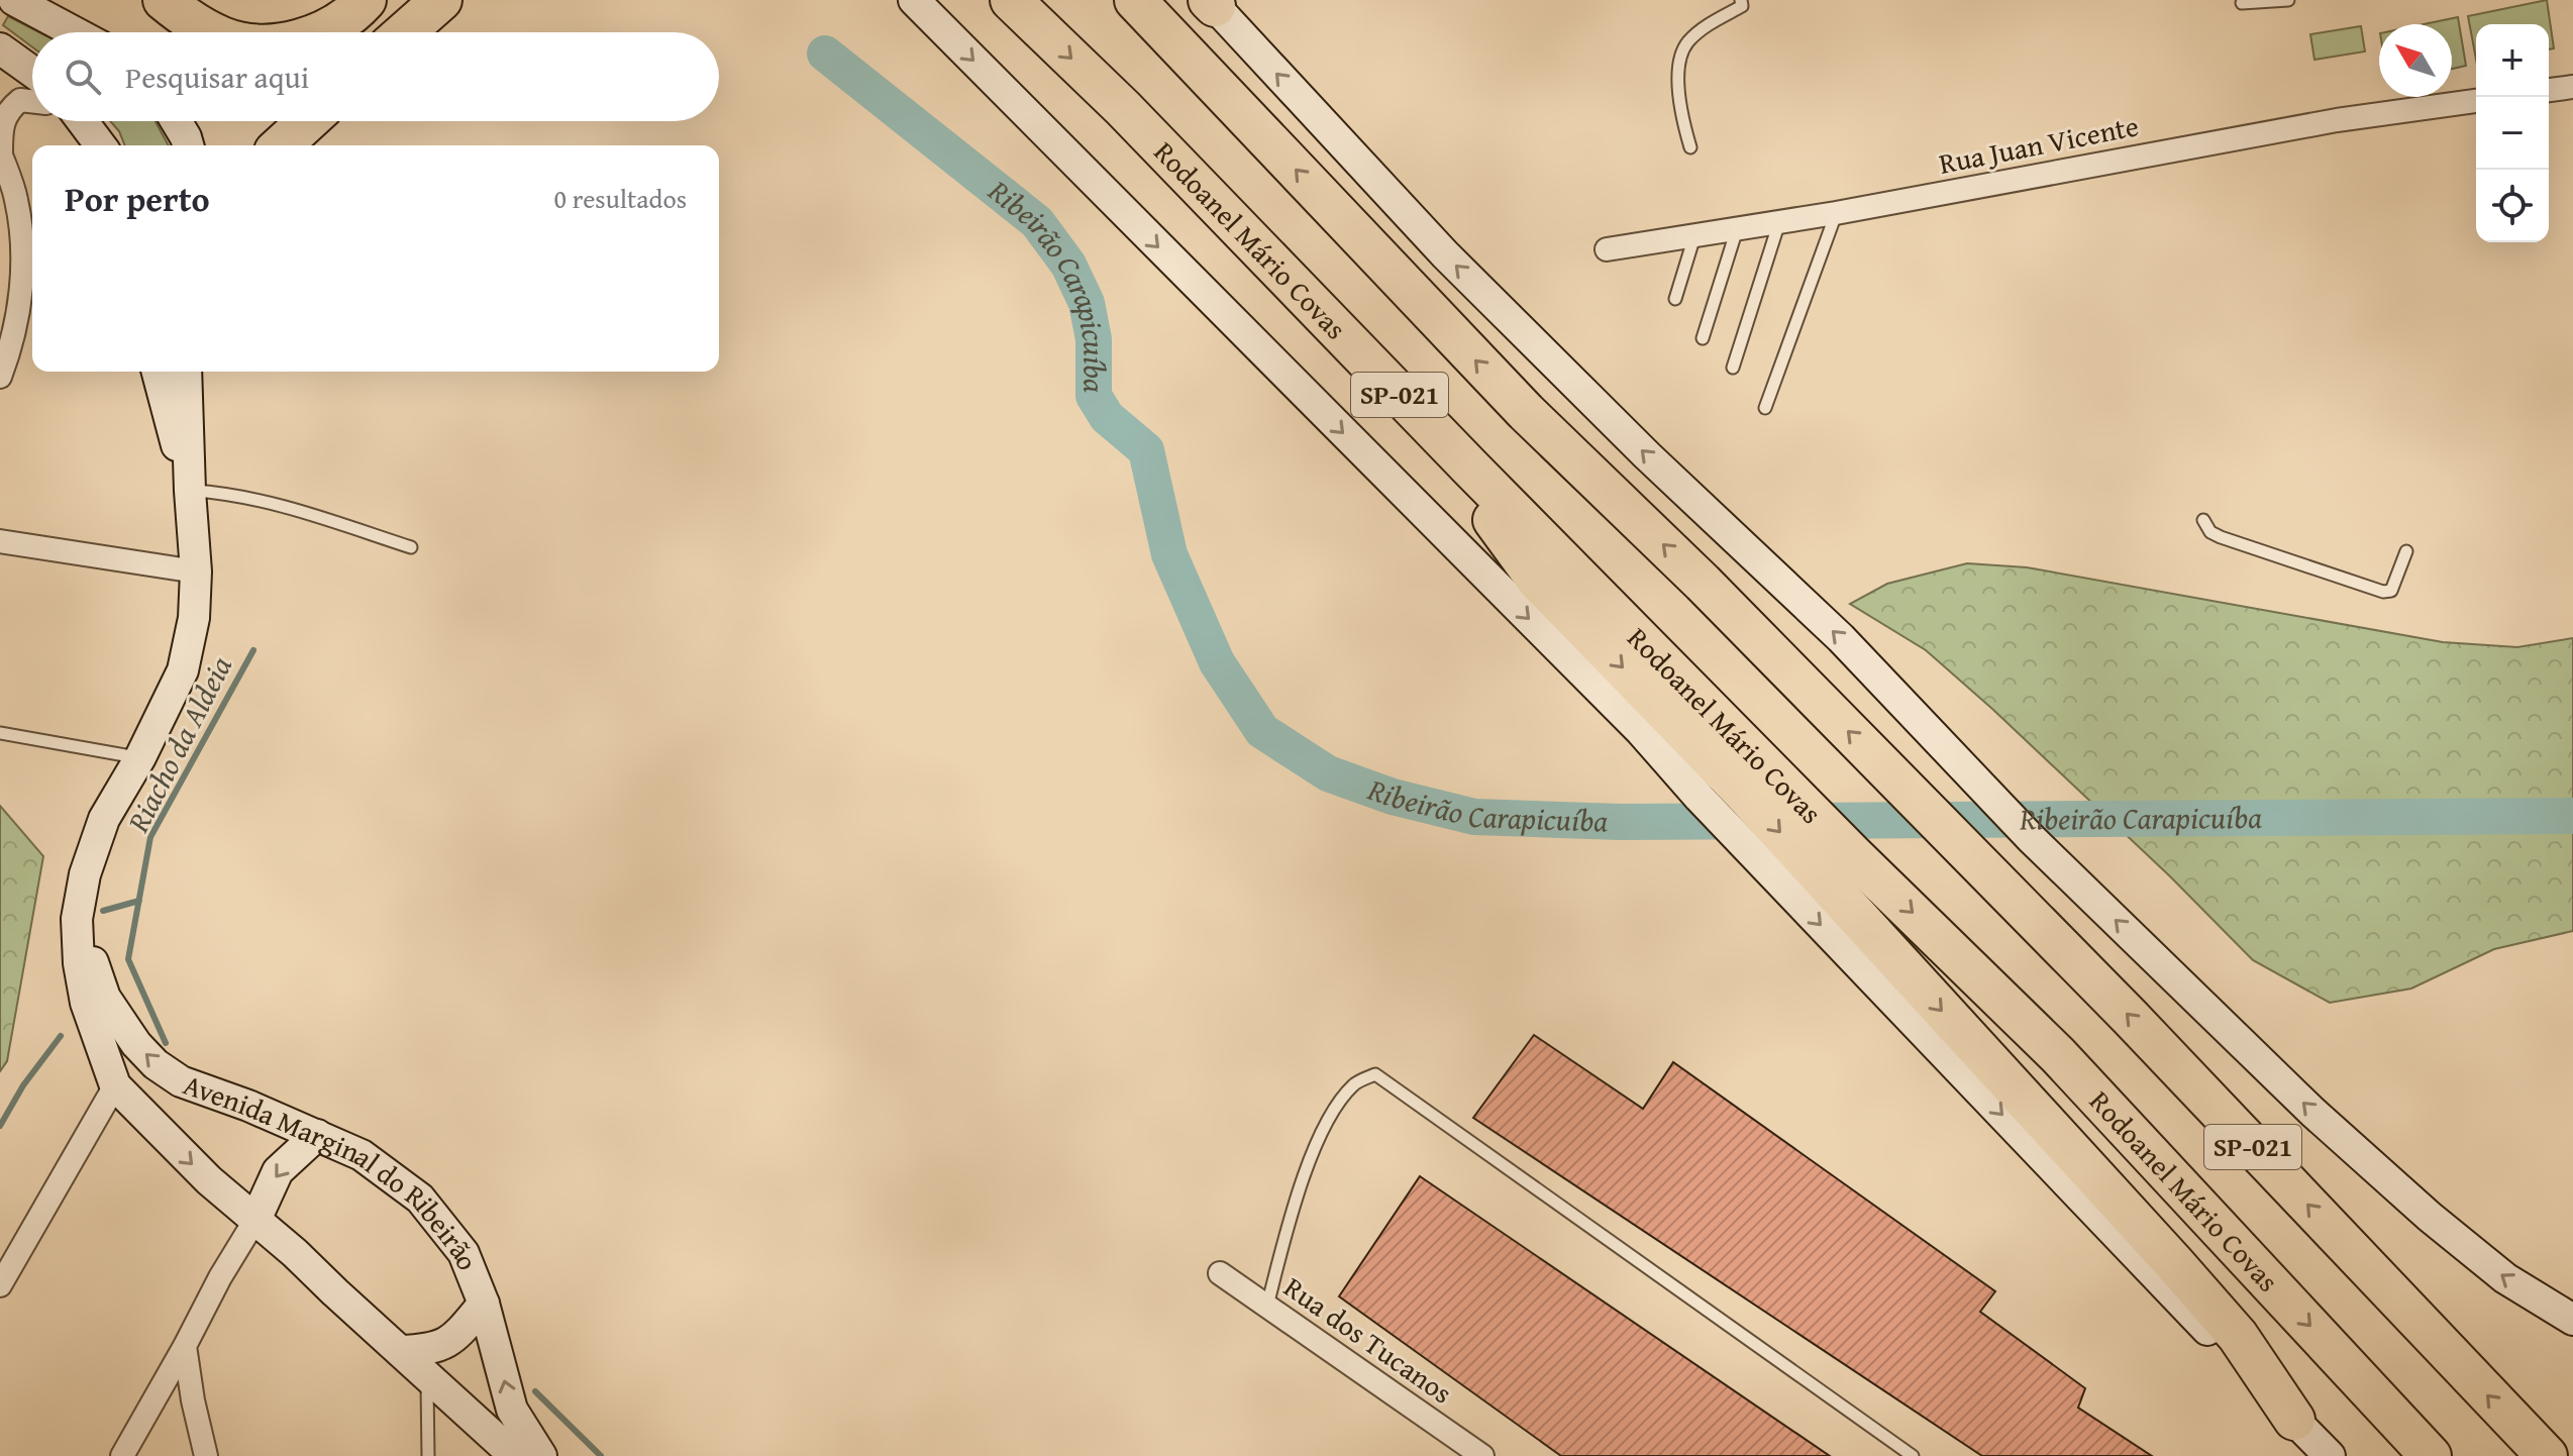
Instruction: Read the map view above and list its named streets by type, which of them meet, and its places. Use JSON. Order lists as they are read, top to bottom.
{
  "streets": {
    "highway": ["Rodoanel Mário Covas", "SP-021"],
    "main road": ["Avenida Marginal do Ribeirão"],
    "street": ["Rua Juan Vicente", "Rua dos Tucanos"]
  },
  "water": ["Ribeirão Carapicuíba", "Riacho da Aldeia"],
  "north": "top left",
  "page": {
    "map_buttons": ["+", "−"],
    "search": "Pesquisar aqui",
    "heading": ["Por perto", "0 resultados"]
  }
}
